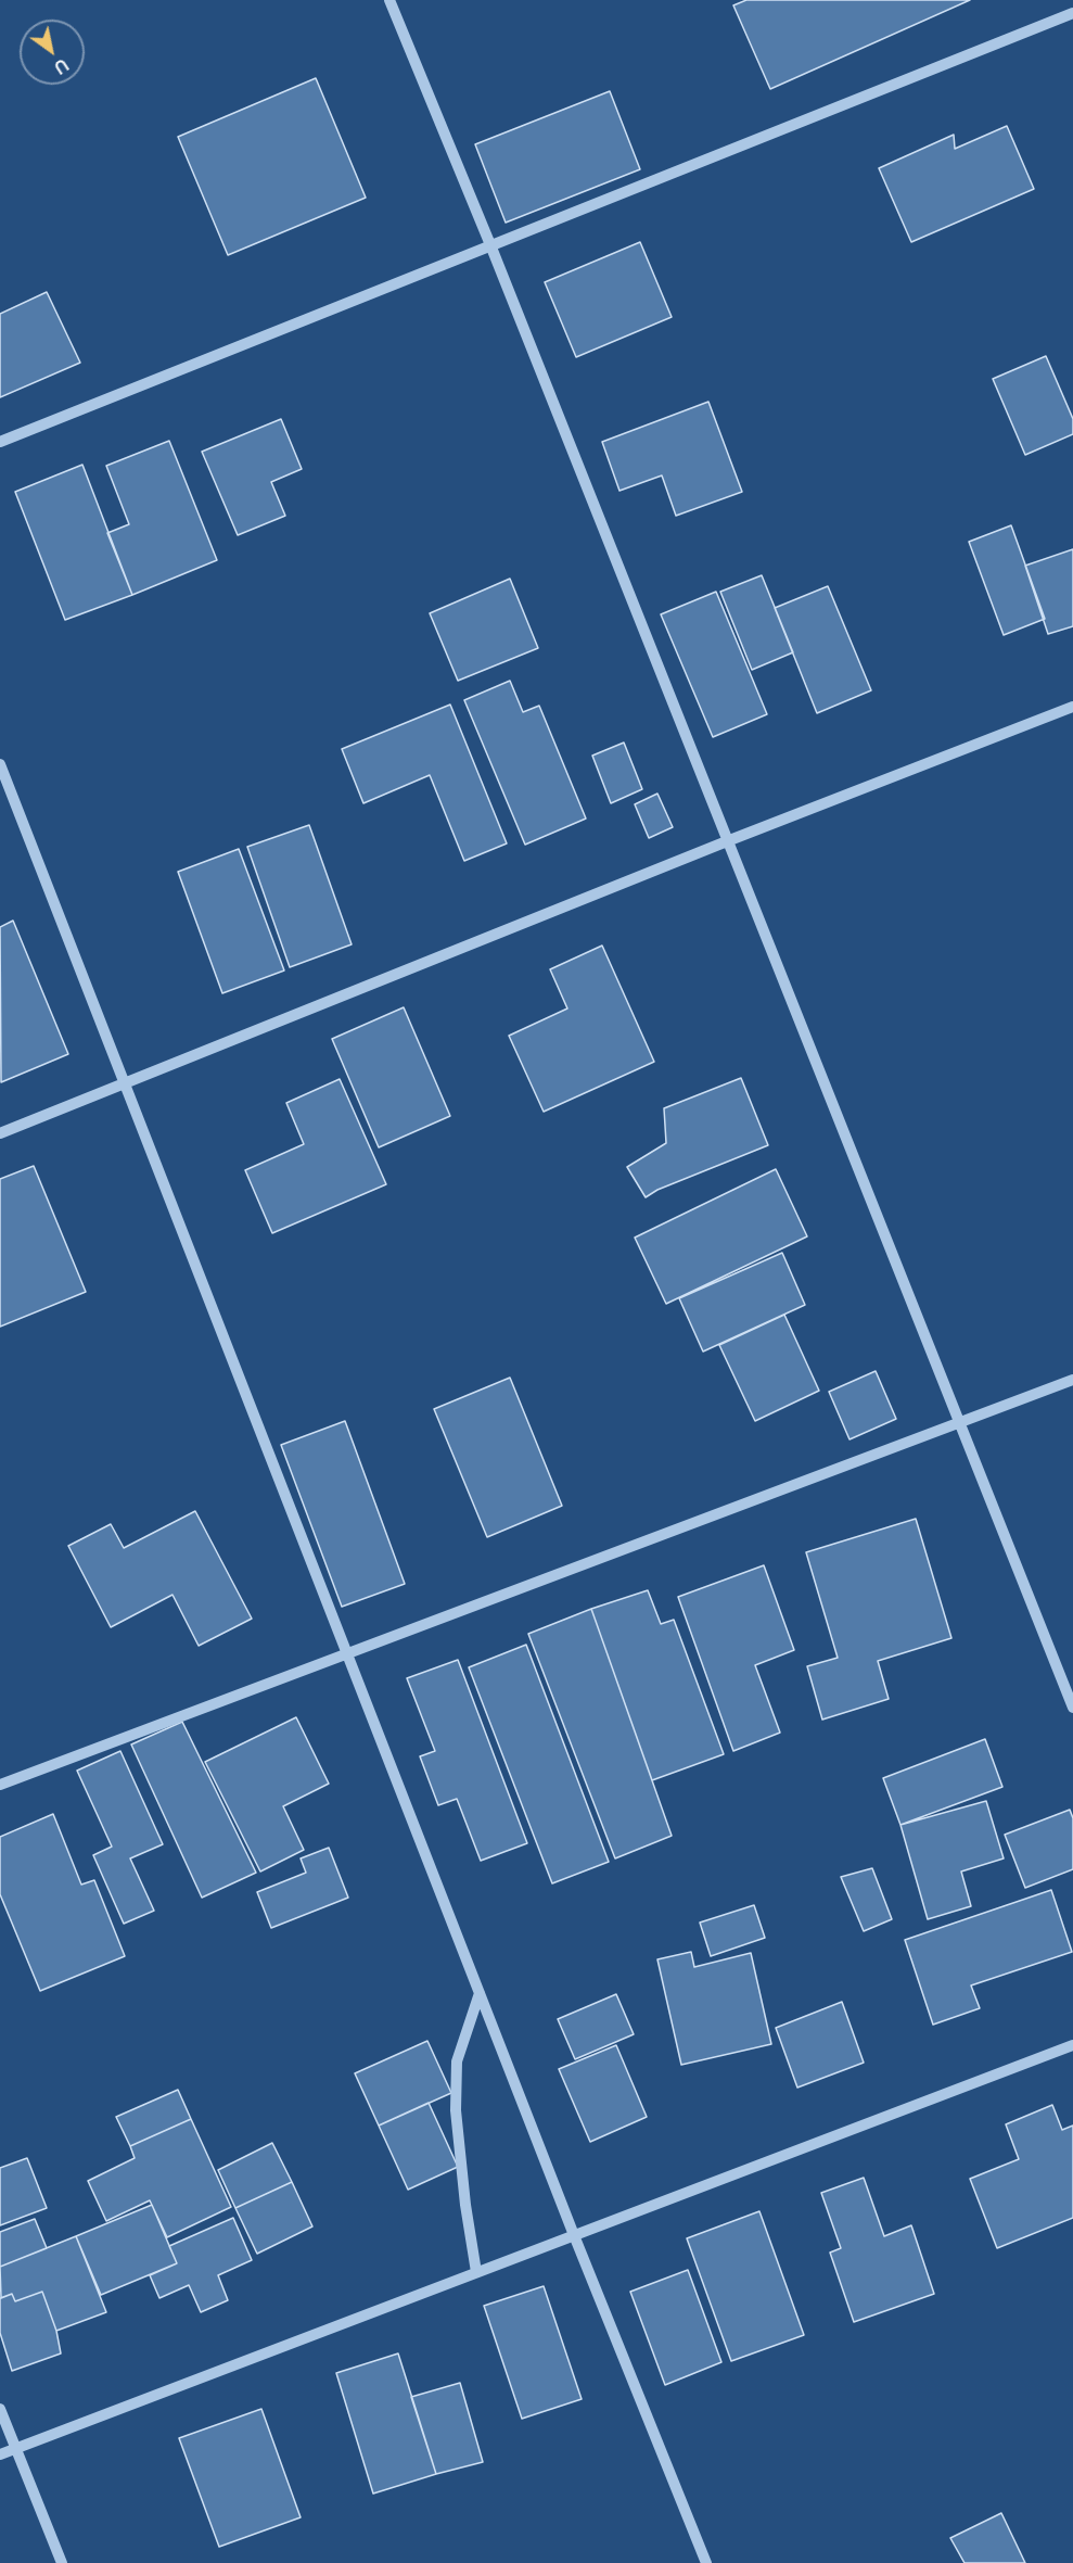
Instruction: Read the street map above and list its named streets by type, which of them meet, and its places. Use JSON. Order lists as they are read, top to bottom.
{
  "north": "bottom right"
}
